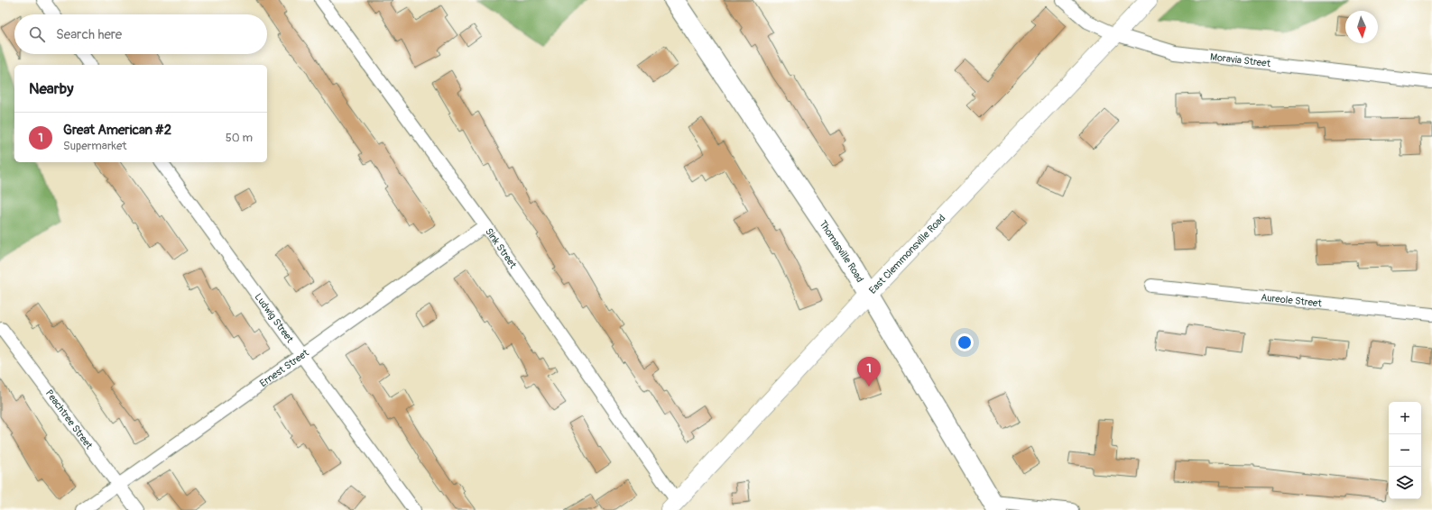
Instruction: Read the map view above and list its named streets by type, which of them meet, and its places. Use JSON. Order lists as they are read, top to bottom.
{
  "streets": {
    "main road": ["Thomasville Road", "East Clemmonsville Road"],
    "street": [
      "Moravia Street",
      "Sink Street",
      "Aureole Street",
      "Ludwig Street",
      "Ernest Street",
      "Peachtree Street"
    ]
  },
  "crossings": [
    ["Moravia Street", "East Clemmonsville Road"],
    ["Sink Street", "East Clemmonsville Road"],
    ["Sink Street", "Ernest Street"],
    ["Thomasville Road", "East Clemmonsville Road"],
    ["Ludwig Street", "Ernest Street"],
    ["Ernest Street", "Peachtree Street"]
  ],
  "north": "bottom",
  "page": {
    "search": "Search here",
    "heading": "Nearby",
    "list": [
      {
        "mark": "1",
        "name": "Great American #2",
        "note": "Supermarket",
        "value": "50 m"
      }
    ],
    "pins": "1",
    "map_buttons": ["+", "−"]
  }
}
